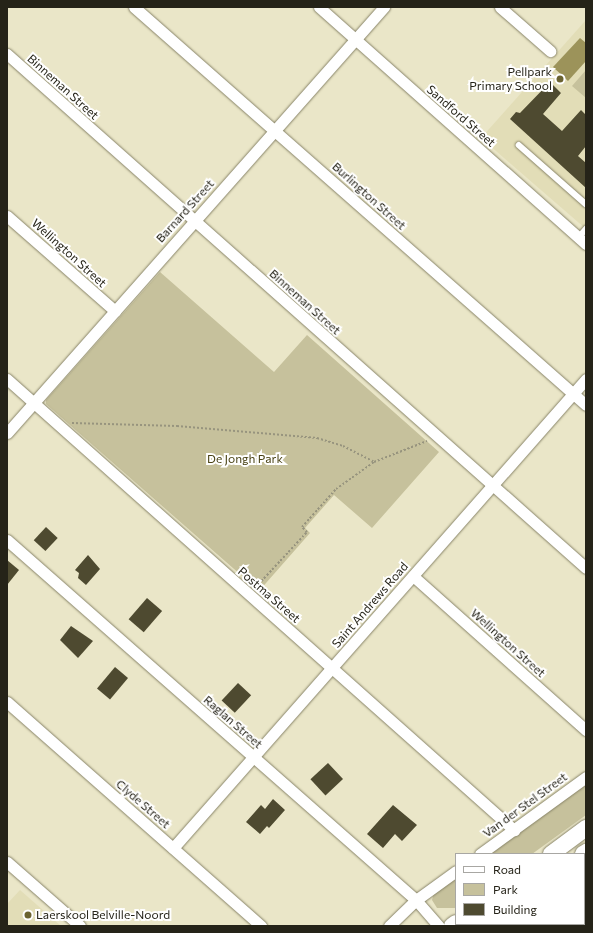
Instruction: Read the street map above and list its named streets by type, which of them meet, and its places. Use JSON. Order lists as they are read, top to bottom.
{
  "streets": {
    "street": [
      "Binneman Street",
      "Sandford Street",
      "Burlington Street",
      "Barnard Street",
      "Wellington Street",
      "Postma Street",
      "Saint Andrews Road",
      "Raglan Street",
      "Clyde Street",
      "Van der Stel Street"
    ]
  },
  "crossings": [
    ["Binneman Street", "Barnard Street"],
    ["Binneman Street", "Saint Andrews Road"],
    ["Sandford Street", "Barnard Street"],
    ["Burlington Street", "Barnard Street"],
    ["Burlington Street", "Saint Andrews Road"],
    ["Barnard Street", "Wellington Street"],
    ["Barnard Street", "Postma Street"],
    ["Wellington Street", "Saint Andrews Road"],
    ["Postma Street", "Saint Andrews Road"],
    ["Postma Street", "Van der Stel Street"],
    ["Saint Andrews Road", "Raglan Street"],
    ["Saint Andrews Road", "Clyde Street"]
  ],
  "parks": ["De Jongh Park"],
  "places": ["Pellpark Primary School", "Laerskool Belville-Noord"],
  "legend": ["Road", "Park", "Building"]
}
